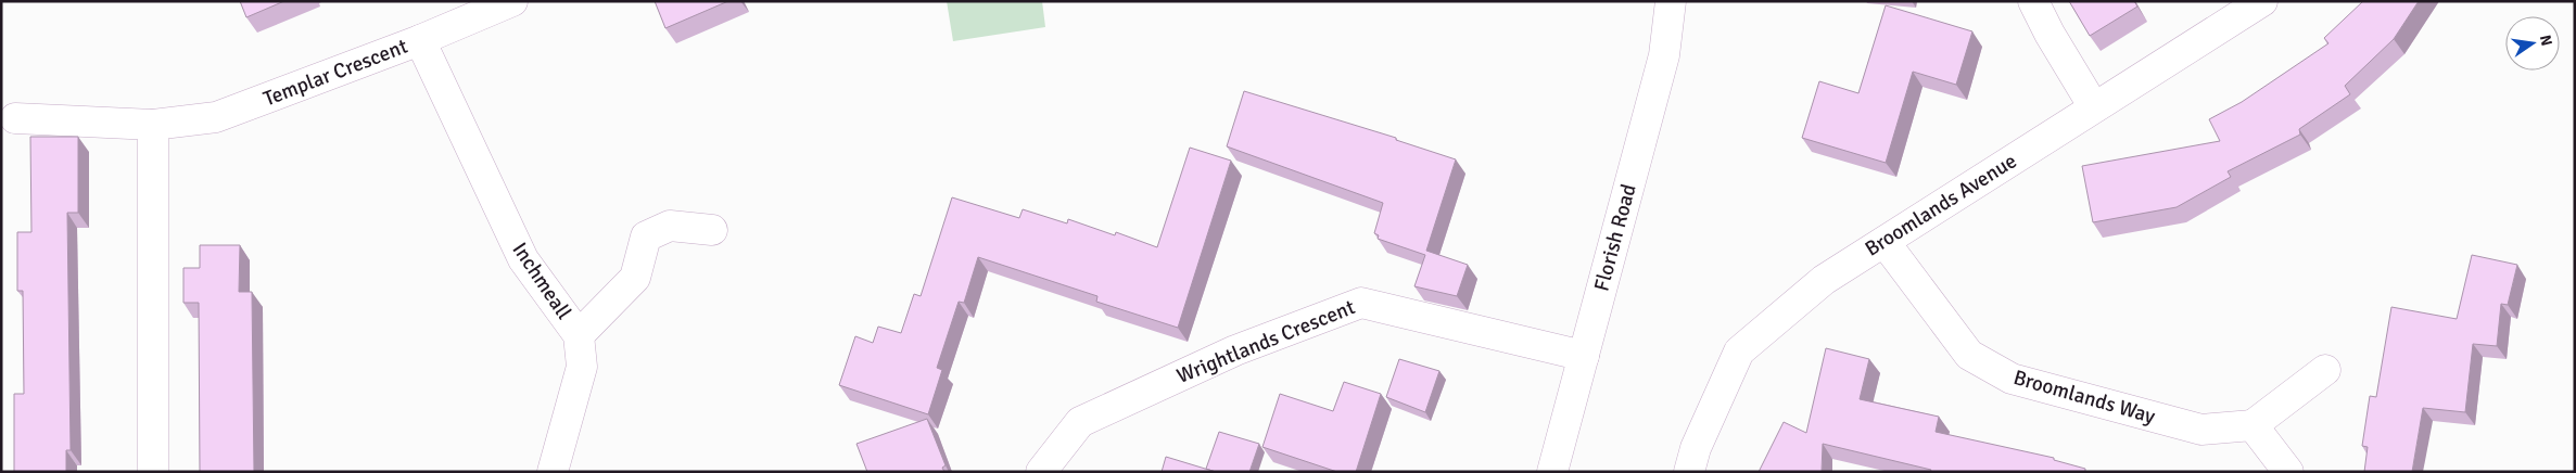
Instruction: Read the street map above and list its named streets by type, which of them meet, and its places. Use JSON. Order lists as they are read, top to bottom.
{
  "streets": {
    "street": [
      "Templar Crescent",
      "Broomlands Avenue",
      "Florish Road",
      "Inchmeall",
      "Wrightlands Crescent",
      "Broomlands Way"
    ]
  },
  "crossings": [
    ["Templar Crescent", "Inchmeall"],
    ["Broomlands Avenue", "Broomlands Way"],
    ["Florish Road", "Wrightlands Crescent"]
  ],
  "north": "right"
}
